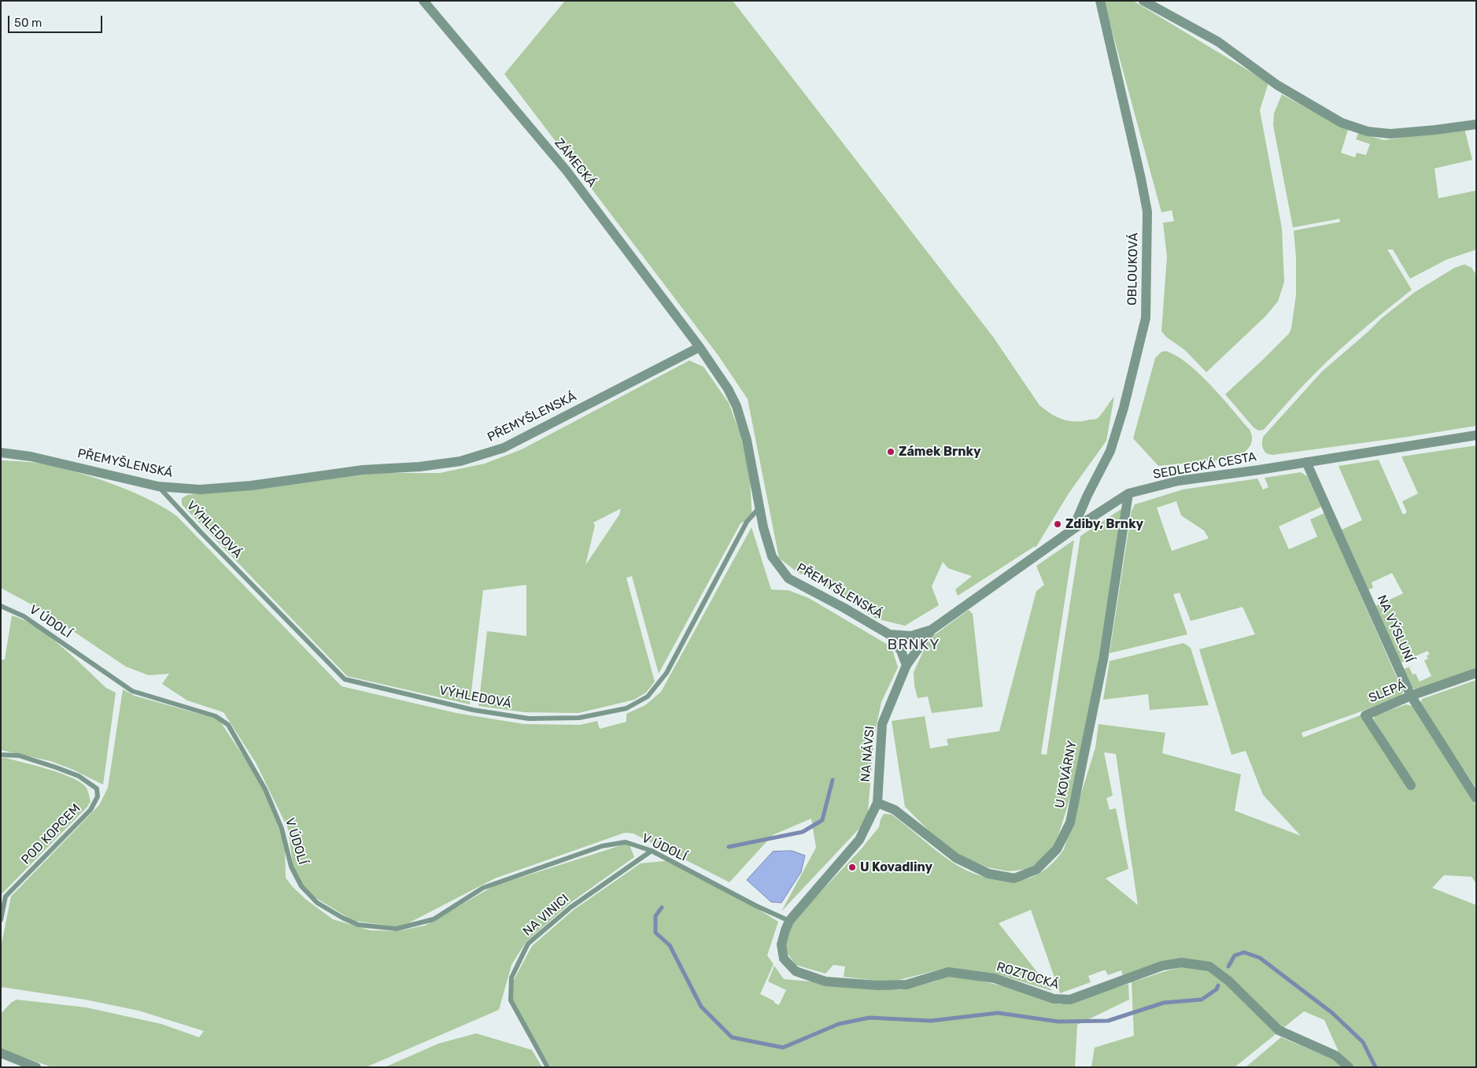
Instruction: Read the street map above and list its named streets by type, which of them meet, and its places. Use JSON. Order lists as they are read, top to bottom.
{
  "streets": {
    "street": [
      "ZÁMECKÁ",
      "OBLOUKOVÁ",
      "PŘEMYŠLENSKÁ",
      "SEDLECKÁ CESTA",
      "NA VÝSLUNÍ",
      "SLEPÁ",
      "NA NÁVSI",
      "U KOVÁRNY",
      "ROZTOCKÁ"
    ],
    "lane": [
      "VÝHLEDOVÁ",
      "V ÚDOLÍ",
      "POD KOPCEM",
      "NA VINICI"
    ]
  },
  "crossings": [
    ["ZÁMECKÁ", "PŘEMYŠLENSKÁ"],
    ["OBLOUKOVÁ", "SEDLECKÁ CESTA"],
    ["PŘEMYŠLENSKÁ", "VÝHLEDOVÁ"],
    ["SEDLECKÁ CESTA", "NA VÝSLUNÍ"],
    ["SEDLECKÁ CESTA", "NA NÁVSI"],
    ["SEDLECKÁ CESTA", "U KOVÁRNY"],
    ["V ÚDOLÍ", "NA VINICI"],
    ["V ÚDOLÍ", "ROZTOCKÁ"],
    ["NA VÝSLUNÍ", "SLEPÁ"],
    ["NA NÁVSI", "U KOVÁRNY"],
    ["NA NÁVSI", "ROZTOCKÁ"],
    ["U KOVÁRNY", "ROZTOCKÁ"]
  ],
  "districts": ["BRNKY"],
  "places": ["Zámek Brnky", "Zdiby, Brnky", "U Kovadliny"],
  "scale_bar": "50 m"
}
